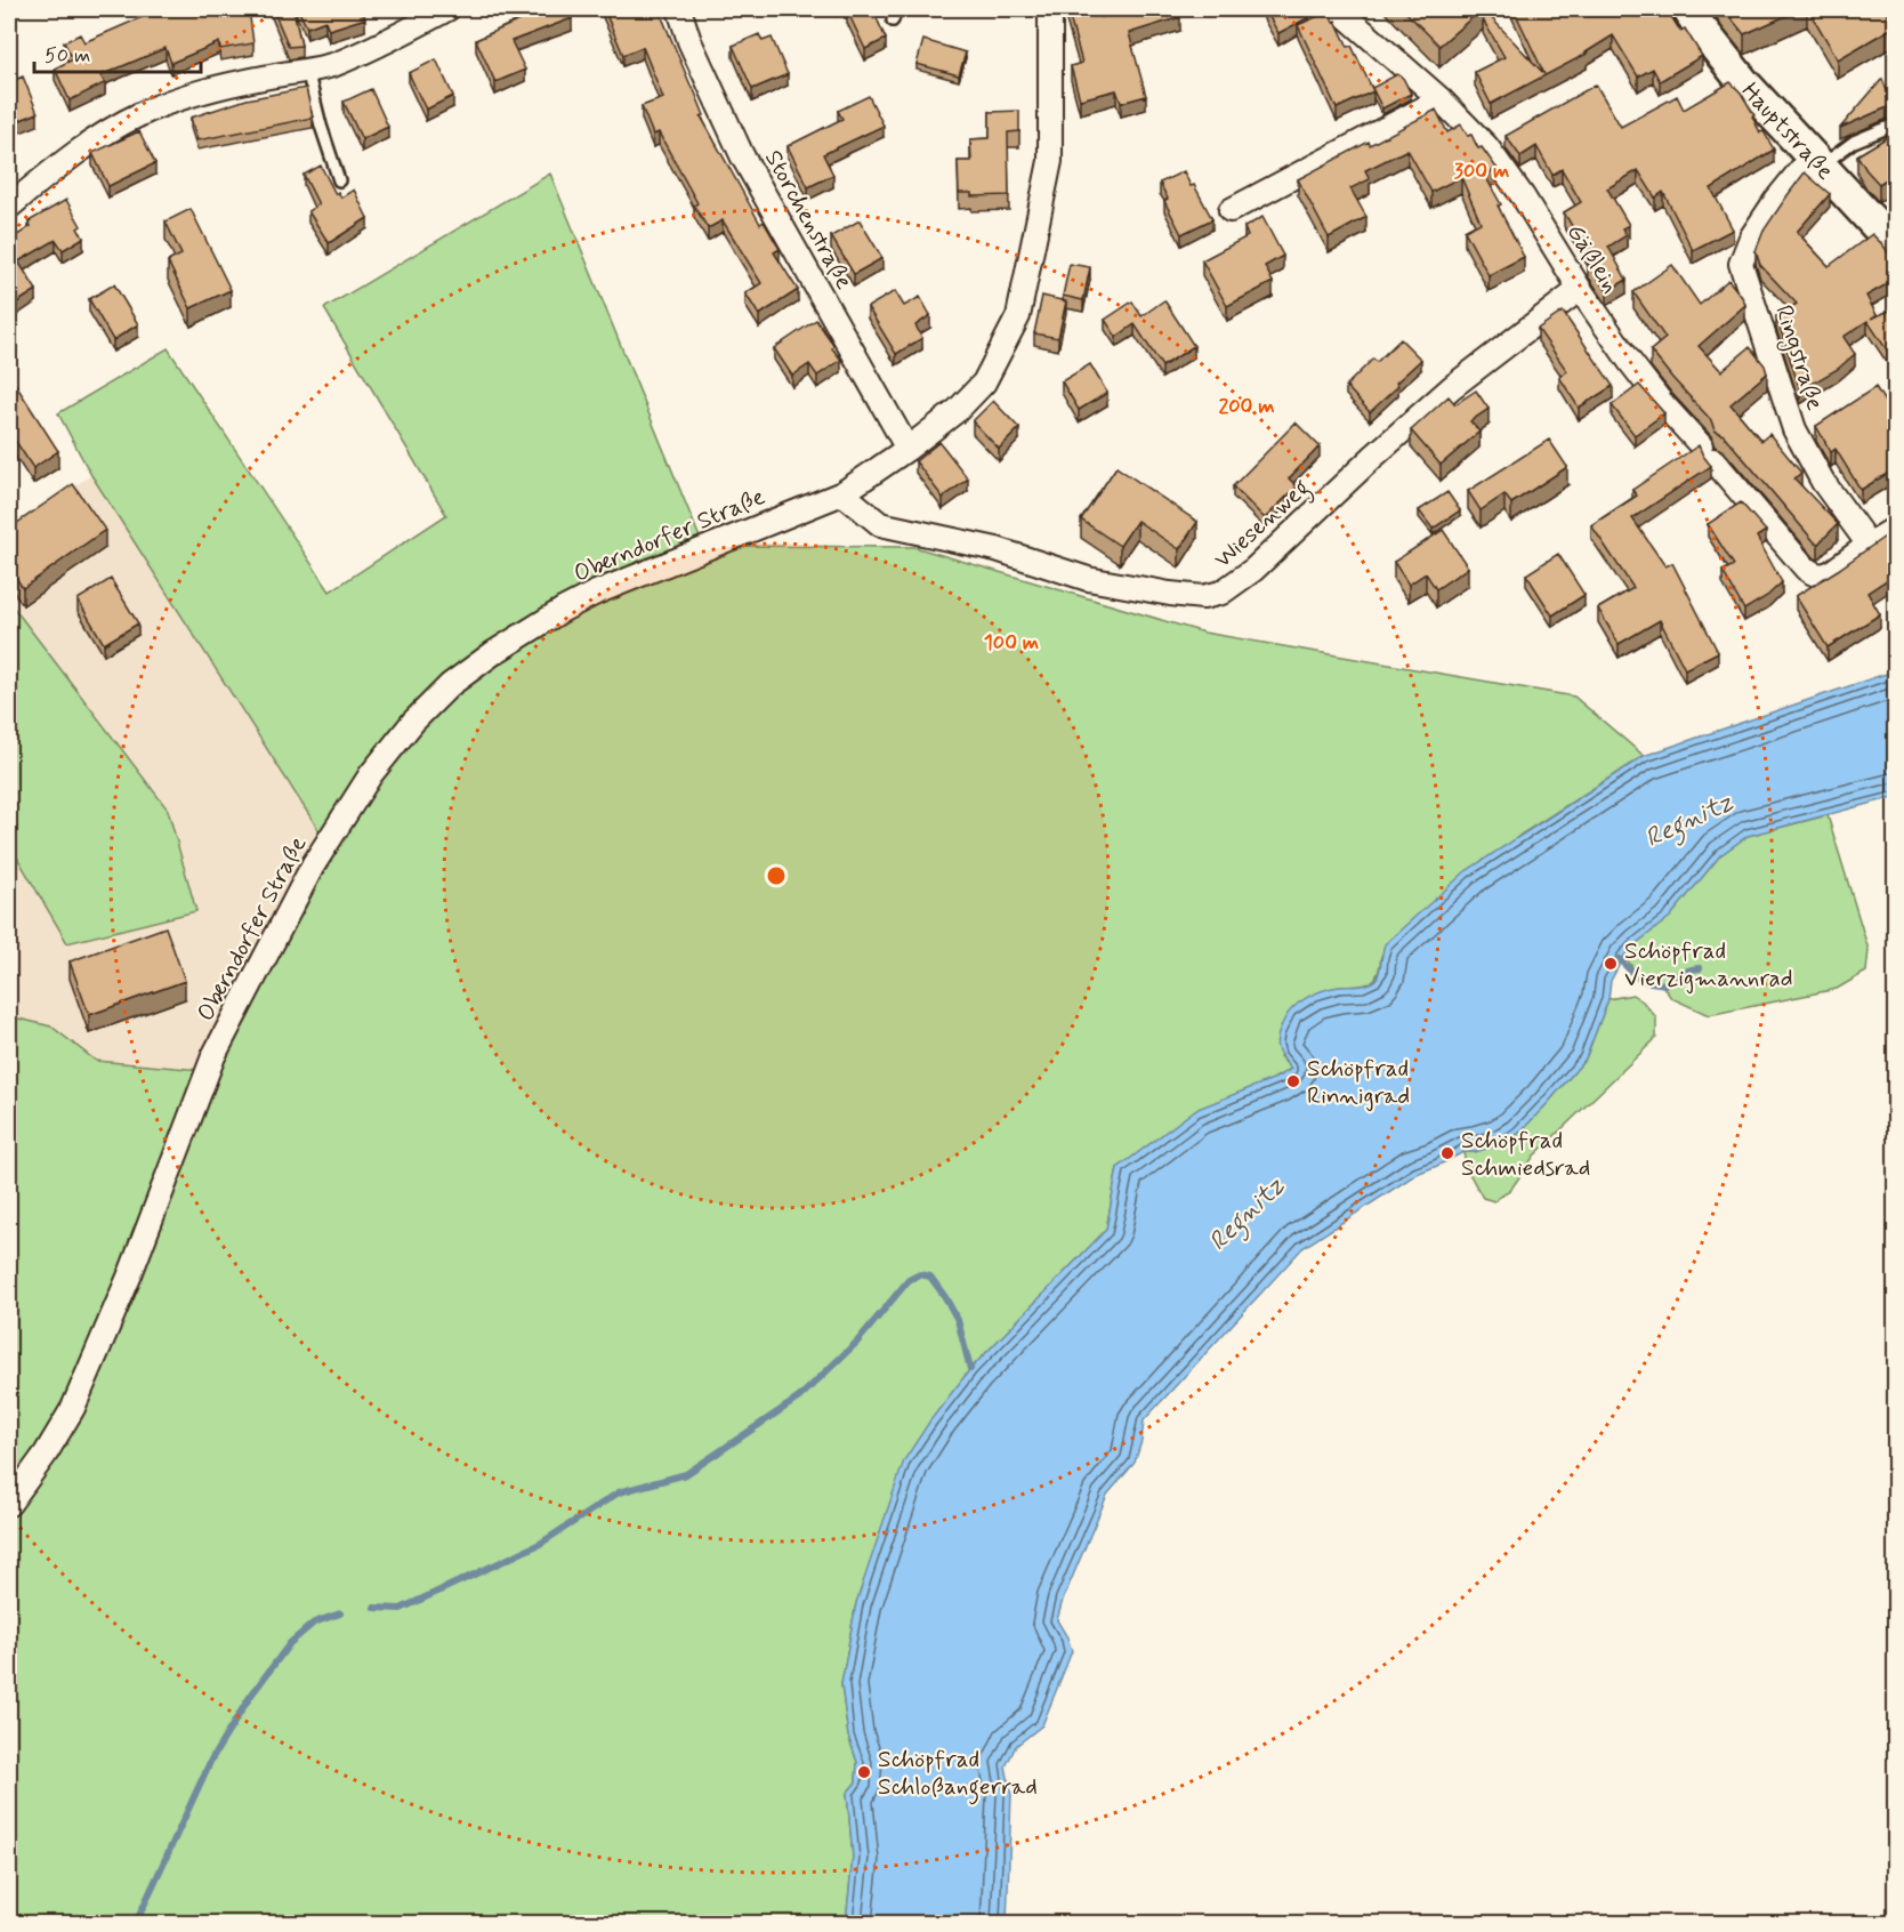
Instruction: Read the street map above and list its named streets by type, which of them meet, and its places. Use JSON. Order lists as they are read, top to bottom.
{
  "streets": {
    "street": [
      "Hauptstraße",
      "Storchenstraße",
      "Gäßlein",
      "Ringstraße",
      "Wiesenweg",
      "Oberndorfer Straße"
    ]
  },
  "crossings": [
    ["Hauptstraße", "Ringstraße"],
    ["Storchenstraße", "Oberndorfer Straße"],
    ["Gäßlein", "Ringstraße"],
    ["Gäßlein", "Wiesenweg"],
    ["Wiesenweg", "Oberndorfer Straße"]
  ],
  "water": ["Regnitz"],
  "places": [
    "Schöpfrad Vierzigmannrad",
    "Schöpfrad Rinnigrad",
    "Schöpfrad Schmiedsrad",
    "Schöpfrad Schloßangerrad"
  ],
  "scale_bar": "50 m",
  "rings": ["300 m", "200 m", "100 m"]
}
